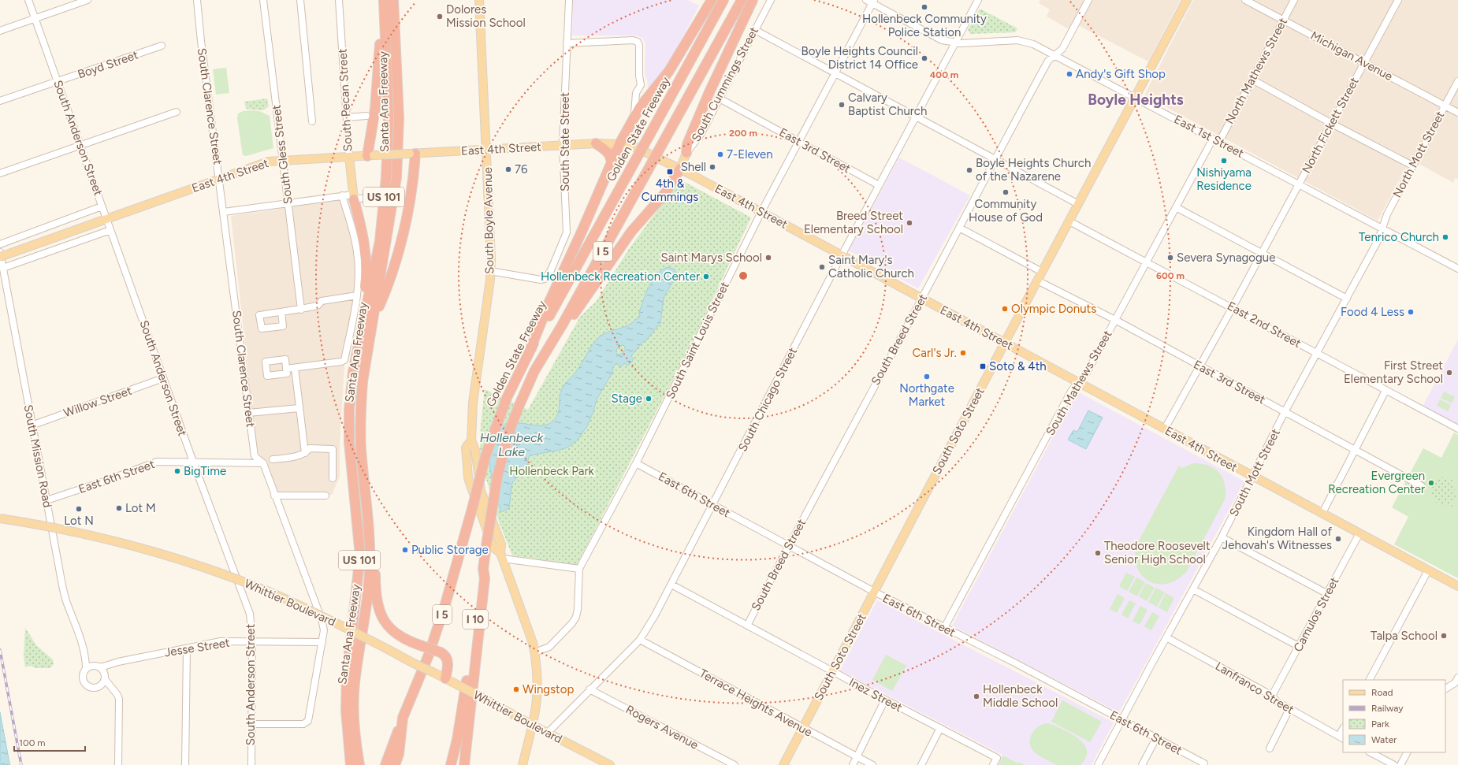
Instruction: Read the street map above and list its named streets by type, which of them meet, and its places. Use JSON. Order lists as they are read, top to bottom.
{
  "streets": {
    "highway": [
      "Santa Ana Freeway",
      "Golden State Freeway",
      "US 101",
      "I 5",
      "I 10"
    ],
    "main road": [
      "South Cummings Street",
      "South Pecan Street",
      "East 4th Street",
      "South Boyle Avenue",
      "South Soto Street",
      "Whittier Boulevard"
    ],
    "street": [
      "Michigan Avenue",
      "Boyd Street",
      "North Mathews Street",
      "South Clarence Street",
      "North Fickett Street",
      "East 1st Street",
      "South Anderson Street",
      "South State Street",
      "East 3rd Street",
      "South Gless Street",
      "North Mott Street",
      "East 2nd Street",
      "South Breed Street",
      "South Saint Louis Street",
      "South Mathews Street",
      "South Chicago Street",
      "Willow Street",
      "South Mission Road",
      "South Mott Street",
      "East 6th Street",
      "Camulos Street",
      "Jesse Street",
      "Lanfranco Street",
      "Inez Street",
      "Terrace Heights Avenue",
      "Rogers Avenue"
    ]
  },
  "crossings": [
    ["Michigan Avenue", "North Mathews Street"],
    ["Michigan Avenue", "North Fickett Street"],
    ["Michigan Avenue", "North Mott Street"],
    ["Boyd Street", "South Anderson Street"],
    ["North Mathews Street", "East 1st Street"],
    ["North Mathews Street", "South Mathews Street"],
    ["South Cummings Street", "East 4th Street"],
    ["South Cummings Street", "East 3rd Street"],
    ["South Pecan Street", "East 4th Street"],
    ["South Clarence Street", "South Anderson Street"],
    ["South Clarence Street", "East 4th Street"],
    ["South Clarence Street", "East 6th Street"],
    ["South Clarence Street", "Jesse Street"],
    ["North Fickett Street", "East 1st Street"],
    ["North Fickett Street", "East 4th Street"],
    ["North Fickett Street", "East 3rd Street"],
    ["North Fickett Street", "East 2nd Street"],
    ["Golden State Freeway", "I 10"],
    ["East 1st Street", "North Mott Street"],
    ["East 1st Street", "South Breed Street"],
    ["East 1st Street", "South Saint Louis Street"],
    ["East 1st Street", "South Mathews Street"],
    ["East 1st Street", "South Chicago Street"],
    ["East 1st Street", "South Soto Street"],
    ["East 1st Street", "South Mott Street"],
    ["South Anderson Street", "East 4th Street"],
    ["South Anderson Street", "Willow Street"],
    ["South Anderson Street", "East 6th Street"],
    ["South Anderson Street", "Jesse Street"],
    ["South State Street", "East 4th Street"],
    ["South State Street", "South Boyle Avenue"],
    ["East 4th Street", "South Gless Street"],
    ["East 4th Street", "South Boyle Avenue"],
    ["East 4th Street", "South Breed Street"],
    ["East 4th Street", "South Saint Louis Street"],
    ["East 4th Street", "South Mathews Street"],
    ["East 4th Street", "South Chicago Street"],
    ["East 4th Street", "South Soto Street"],
    ["East 4th Street", "South Mott Street"],
    ["East 4th Street", "Camulos Street"],
    ["East 3rd Street", "South Saint Louis Street"],
    ["East 3rd Street", "South Mathews Street"],
    ["East 3rd Street", "South Chicago Street"],
    ["East 3rd Street", "South Soto Street"],
    ["East 3rd Street", "South Mott Street"],
    ["North Mott Street", "South Mott Street"],
    ["South Boyle Avenue", "South Saint Louis Street"],
    ["South Boyle Avenue", "Whittier Boulevard"],
    ["East 2nd Street", "South Mathews Street"],
    ["East 2nd Street", "South Soto Street"],
    ["East 2nd Street", "South Mott Street"],
    ["South Breed Street", "East 6th Street"],
    ["South Breed Street", "Inez Street"],
    ["South Saint Louis Street", "East 6th Street"],
    ["South Mathews Street", "East 6th Street"],
    ["South Chicago Street", "East 6th Street"],
    ["South Chicago Street", "Whittier Boulevard"],
    ["South Chicago Street", "Inez Street"],
    ["South Chicago Street", "Terrace Heights Avenue"],
    ["South Chicago Street", "Rogers Avenue"],
    ["Willow Street", "South Mission Road"],
    ["South Soto Street", "East 6th Street"],
    ["South Soto Street", "Inez Street"],
    ["South Soto Street", "Terrace Heights Avenue"],
    ["South Mission Road", "East 6th Street"],
    ["South Mission Road", "Jesse Street"],
    ["South Mott Street", "East 6th Street"],
    ["South Mott Street", "Lanfranco Street"],
    ["Camulos Street", "Lanfranco Street"]
  ],
  "districts": ["Boyle Heights"],
  "water": ["Hollenbeck Lake"],
  "parks": ["Hollenbeck Park"],
  "places": {
    "other": [
      "Hollenbeck Community Police Station",
      "Dolores Mission School",
      "Boyle Heights Council District 14 Office",
      "Andy's Gift Shop",
      "Calvary Baptist Church",
      "7-Eleven",
      "Nishiyama Residence",
      "Shell",
      "76",
      "Boyle Heights Church of the Nazarene",
      "Community House of God",
      "Breed Street Elementary School",
      "Tenrico Church",
      "Saint Marys School",
      "Severa Synagogue",
      "Saint Mary's Catholic Church",
      "Hollenbeck Recreation Center",
      "Olympic Donuts",
      "Food 4 Less",
      "Carl's Jr.",
      "First Street Elementary School",
      "Northgate Market",
      "Stage",
      "BigTime",
      "Evergreen Recreation Center",
      "Lot M",
      "Lot N",
      "Kingdom Hall of Jehovah's Witnesses",
      "Public Storage",
      "Theodore Roosevelt Senior High School",
      "Talpa School",
      "Wingstop",
      "Hollenbeck Middle School"
    ],
    "transit": ["4th & Cummings", "Soto & 4th"]
  },
  "legend": [
    "Road",
    "Railway",
    "Park",
    "Water"
  ],
  "scale_bar": "100 m",
  "rings": ["400 m", "200 m", "600 m"]
}
